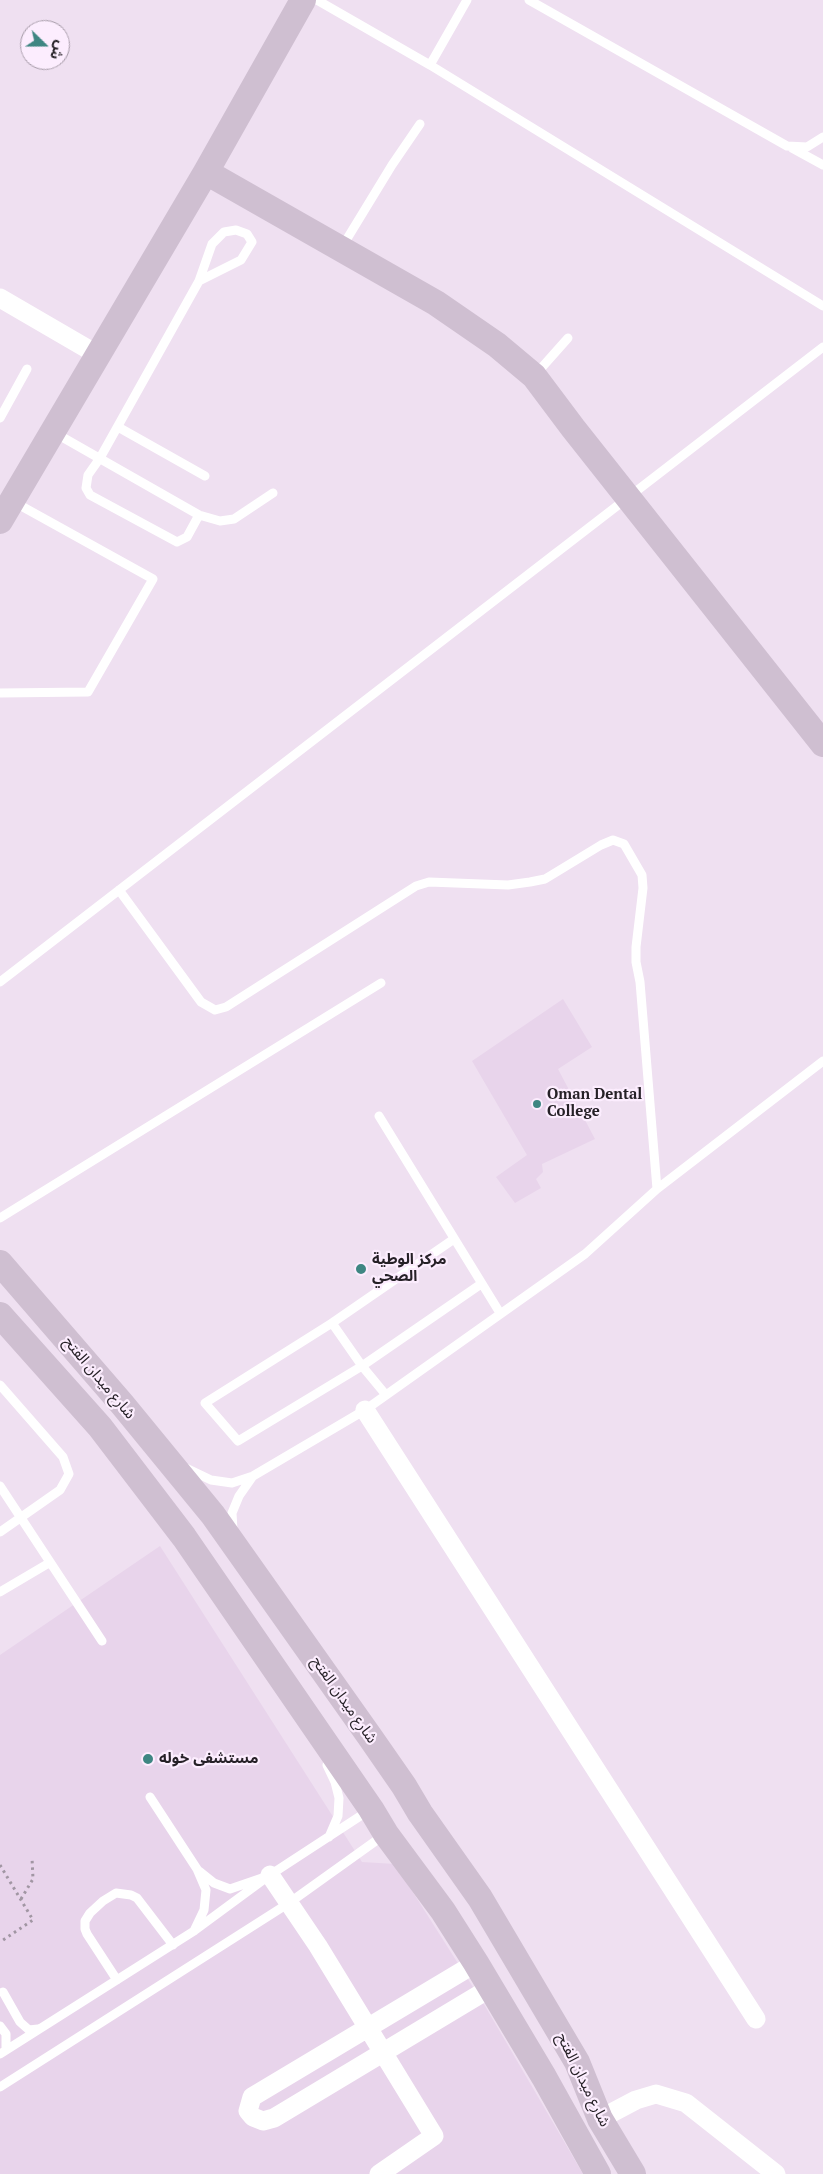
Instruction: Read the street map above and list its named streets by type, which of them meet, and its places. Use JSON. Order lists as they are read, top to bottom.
{
  "streets": {
    "main road": ["شارع ميدان الفتح"]
  },
  "places": ["Oman Dental College", "مركز الوطية الصحي", "مستشفى خوله"],
  "north": "right"
}
